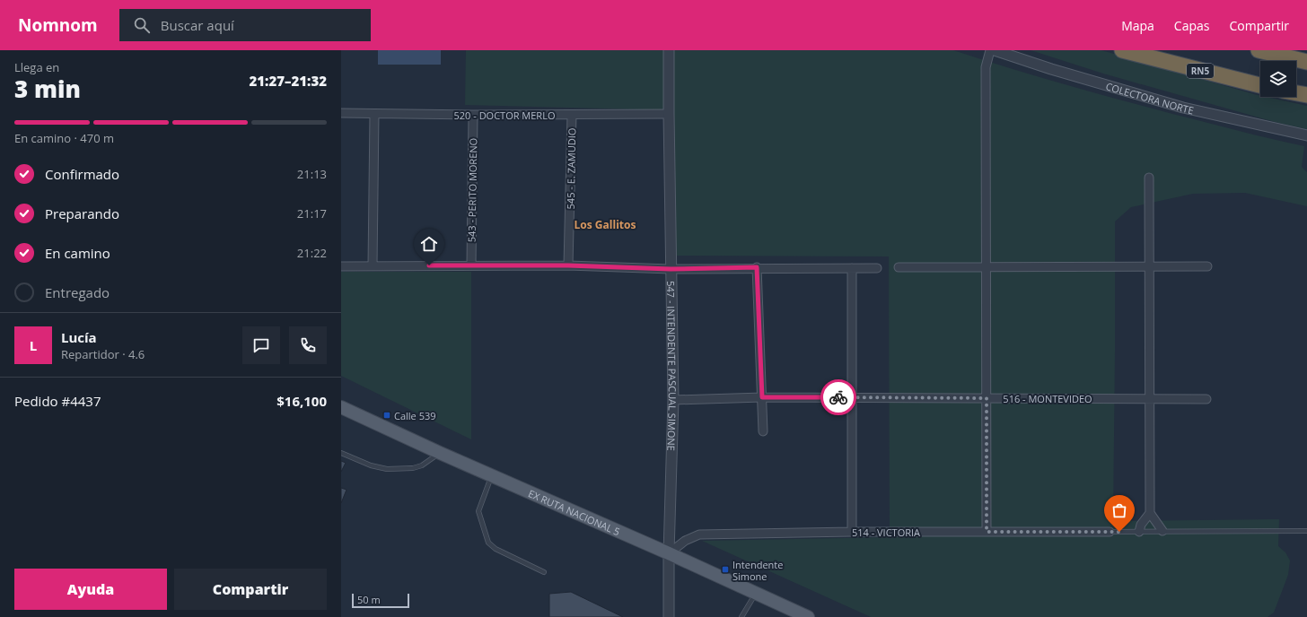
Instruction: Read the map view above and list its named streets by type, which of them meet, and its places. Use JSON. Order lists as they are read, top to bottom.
{
  "streets": {
    "highway": ["RN5"],
    "main road": ["EX RUTA NACIONAL 5"],
    "street": [
      "COLECTORA NORTE",
      "520 - DOCTOR MERLO",
      "545 - E. ZAMUDIO",
      "543 - PERITO MORENO",
      "547 - INTENDENTE PASCUAL SIMONE",
      "516 - MONTEVIDEO",
      "514 - VICTORIA"
    ]
  },
  "crossings": [
    ["520 - DOCTOR MERLO", "545 - E. ZAMUDIO"],
    ["520 - DOCTOR MERLO", "543 - PERITO MORENO"],
    ["520 - DOCTOR MERLO", "547 - INTENDENTE PASCUAL SIMONE"],
    ["547 - INTENDENTE PASCUAL SIMONE", "516 - MONTEVIDEO"],
    ["547 - INTENDENTE PASCUAL SIMONE", "EX RUTA NACIONAL 5"],
    ["547 - INTENDENTE PASCUAL SIMONE", "514 - VICTORIA"],
    ["EX RUTA NACIONAL 5", "514 - VICTORIA"]
  ],
  "districts": ["Los Gallitos"],
  "places": {
    "transit": ["Calle 539", "Intendente Simone"]
  },
  "scale_bar": "50 m",
  "page": {
    "header": "Nomnom",
    "search": "Buscar aquí",
    "nav": ["Mapa", "Capas", "Compartir"],
    "heading": ["3 min", "Llega en", "21:27–21:32"],
    "panel": [
      "Lucía",
      "Repartidor · 4.6",
      "Pedido #4437",
      "$16,100"
    ],
    "bar": "En camino · 470 m",
    "list": [
      ["Confirmado", "21:13"],
      ["Preparando", "21:17"],
      ["En camino", "21:22"],
      "Entregado"
    ],
    "round": "L",
    "buttons": ["Ayuda", "Compartir"],
    "scale": "50 m"
  }
}
